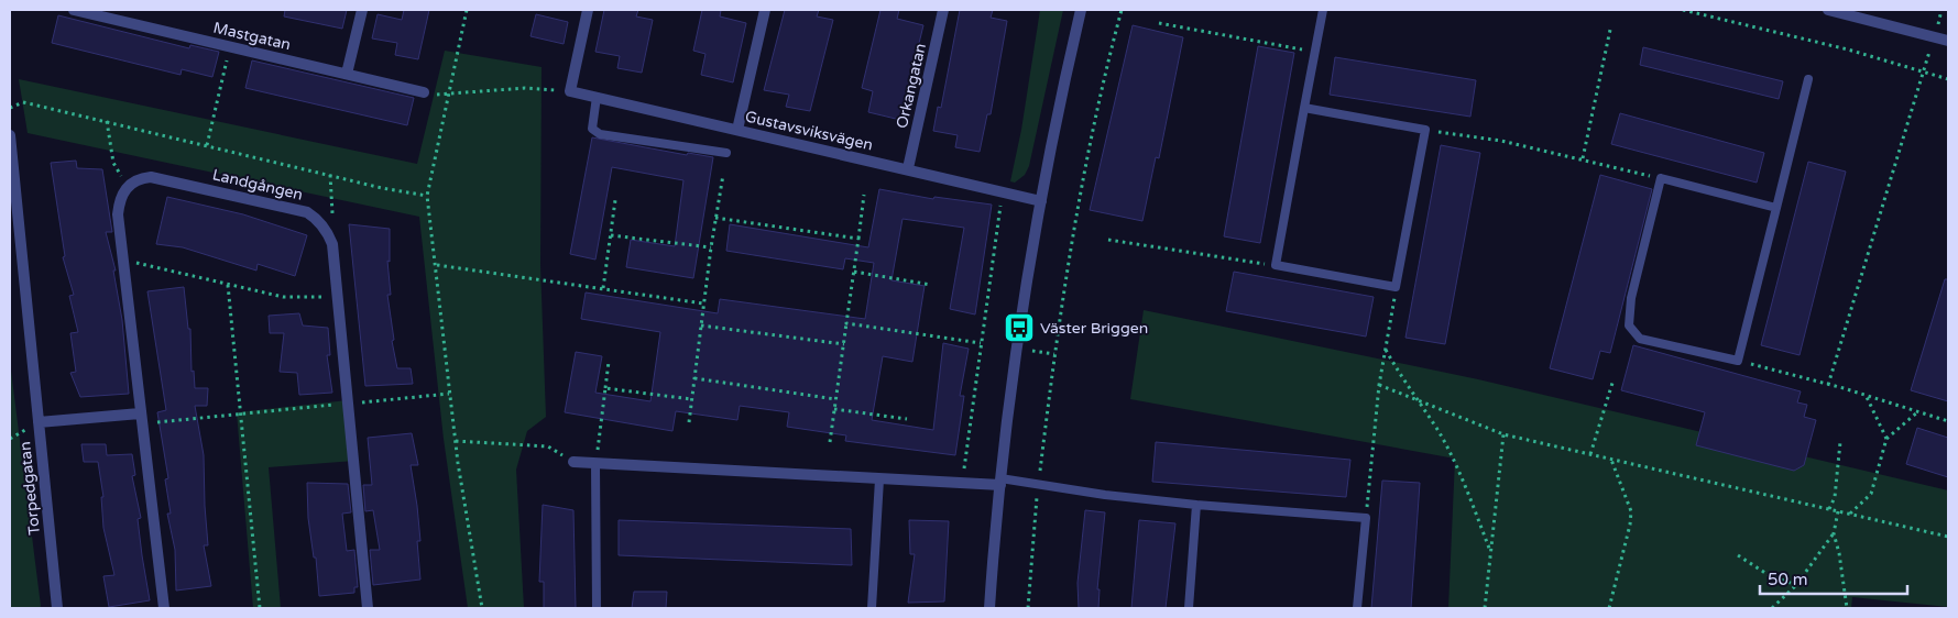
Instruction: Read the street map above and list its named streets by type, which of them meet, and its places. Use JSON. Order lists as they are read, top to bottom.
{
  "streets": {
    "street": [
      "Mastgatan",
      "Orkangatan",
      "Gustavsviksvägen",
      "Landgången",
      "Torpedgatan"
    ]
  },
  "crossings": [
    ["Orkangatan", "Gustavsviksvägen"]
  ],
  "places": {
    "bus stop": ["Väster Briggen"]
  },
  "scale_bar": "50 m"
}
